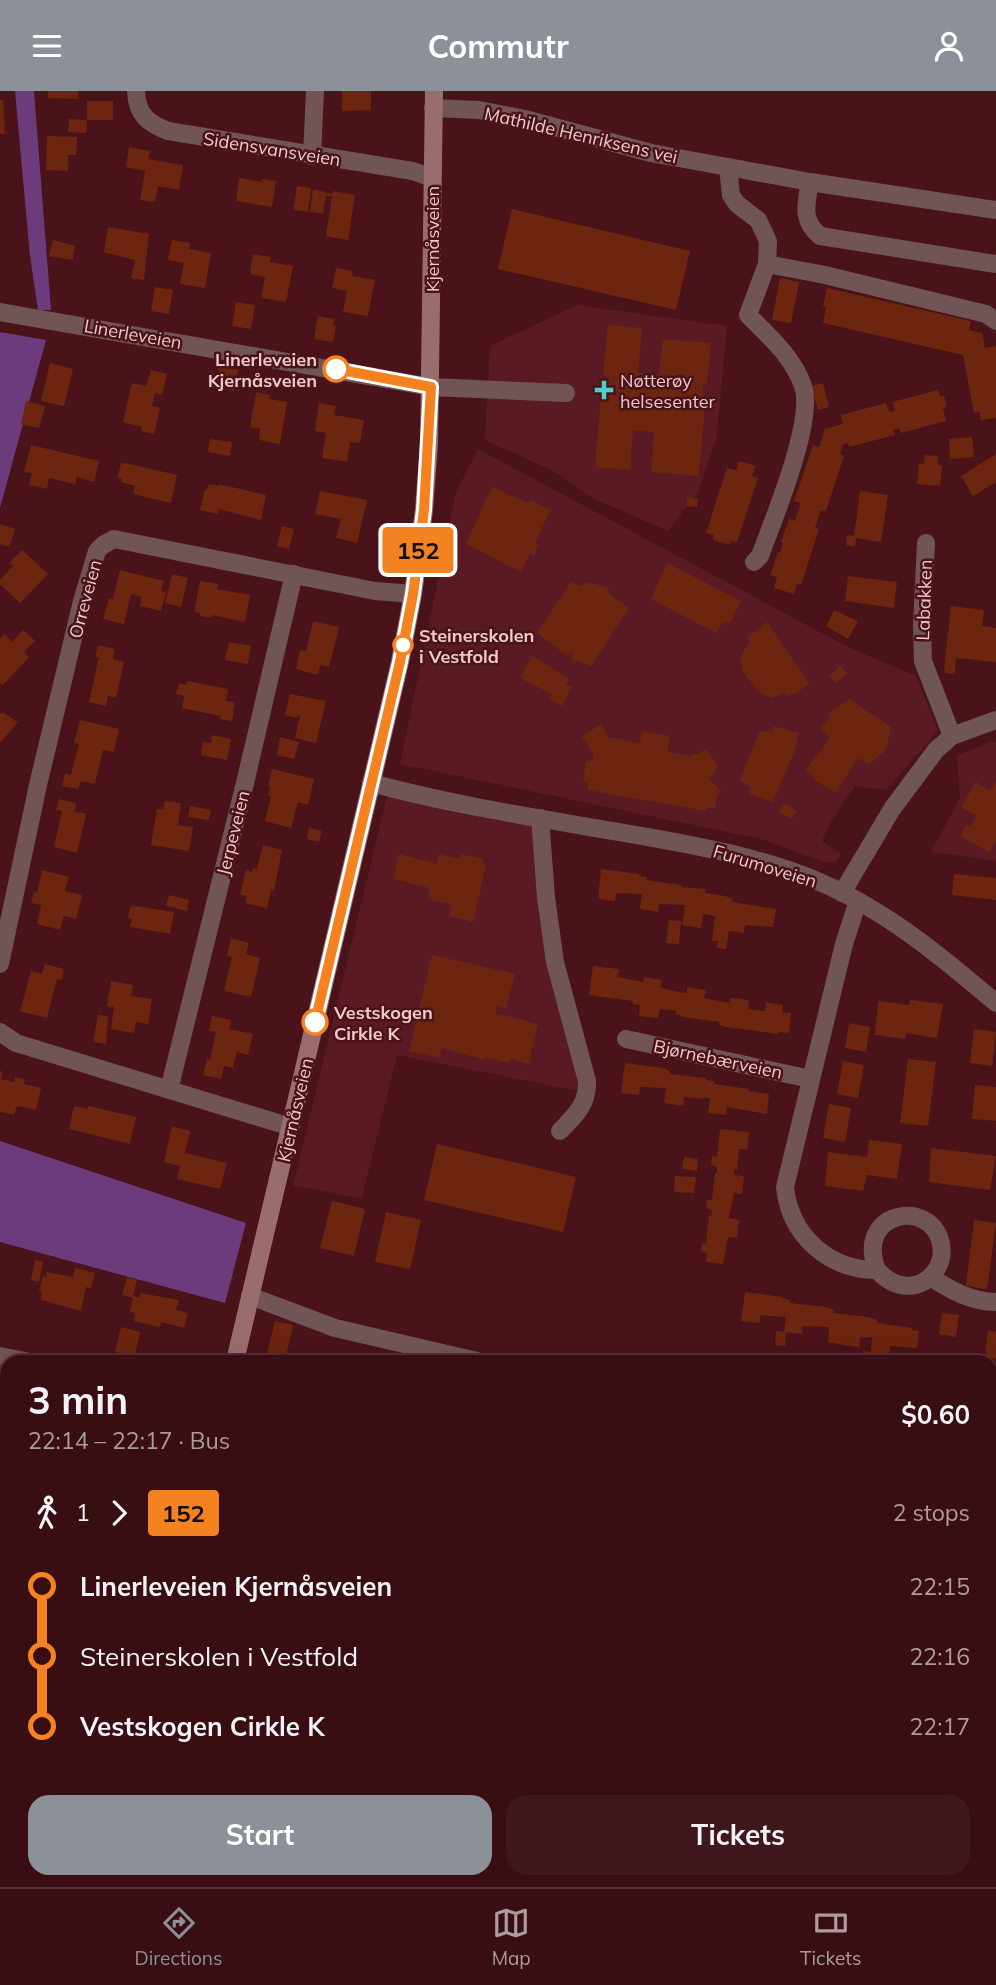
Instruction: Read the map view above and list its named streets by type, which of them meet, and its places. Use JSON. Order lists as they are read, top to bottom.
{
  "streets": {
    "main road": ["Kjernåsveien"],
    "street": [
      "Mathilde Henriksens vei",
      "Sidensvansveien",
      "Linerleveien",
      "Orreveien",
      "Labakken",
      "Jerpeveien",
      "Furumoveien",
      "Bjørnebærveien"
    ]
  },
  "crossings": [
    ["Mathilde Henriksens vei", "Kjernåsveien"],
    ["Sidensvansveien", "Kjernåsveien"],
    ["Kjernåsveien", "Linerleveien"],
    ["Kjernåsveien", "Orreveien"],
    ["Kjernåsveien", "Furumoveien"],
    ["Orreveien", "Jerpeveien"]
  ],
  "places": {
    "other": ["Linerleveien Kjernåsveien", "Steinerskolen i Vestfold", "Vestskogen Cirkle K"],
    "health": ["Nøtterøy helsesenter"]
  },
  "lines": ["bus line 152"],
  "page": {
    "header": "Commutr",
    "on_map": "152",
    "heading": ["3 min", "22:14 – 22:17 · Bus", "$0.60"],
    "legs": ["1", "152", "2 stops"],
    "list": [
      {
        "name": "Linerleveien Kjernåsveien",
        "value": "22:15"
      },
      {
        "name": "Steinerskolen i Vestfold",
        "value": "22:16"
      },
      {
        "name": "Vestskogen Cirkle K",
        "value": "22:17"
      }
    ],
    "buttons": ["Start", "Tickets"],
    "tabs": ["Directions", "Map", "Tickets"]
  }
}
